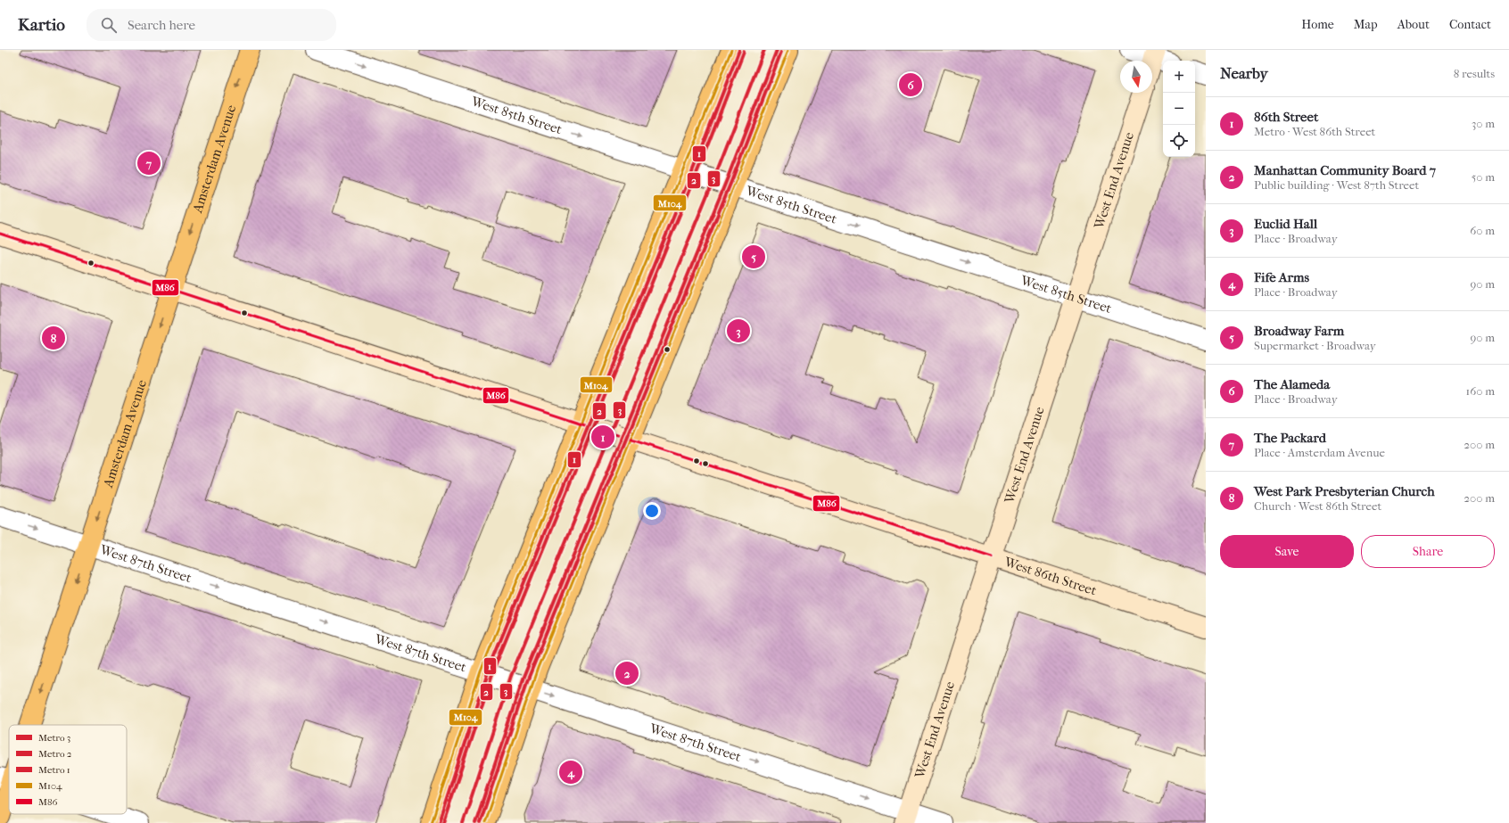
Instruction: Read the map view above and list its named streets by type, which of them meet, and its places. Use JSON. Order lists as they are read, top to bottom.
{
  "streets": {
    "main road": ["Amsterdam Avenue", "West End Avenue", "West 86th Street"],
    "street": ["West 85th Street", "West 87th Street"]
  },
  "crossings": [
    ["West 85th Street", "West End Avenue"],
    ["Amsterdam Avenue", "West 87th Street"],
    ["Amsterdam Avenue", "West 86th Street"],
    ["West End Avenue", "West 87th Street"],
    ["West End Avenue", "West 86th Street"]
  ],
  "one_way": ["West 85th Street", "Amsterdam Avenue", "West 87th Street"],
  "lines": [
    "metro line 3",
    "metro line 1",
    "transit line M104",
    "metro line 2",
    "transit line M86"
  ],
  "legend": [
    "Metro 3",
    "Metro 2",
    "Metro 1",
    "M104",
    "M86"
  ],
  "north": "bottom",
  "page": {
    "header": "Kartio",
    "search": "Search here",
    "nav": [
      "Home",
      "Map",
      "About",
      "Contact"
    ],
    "heading": ["Nearby", "8 results"],
    "map_buttons": ["+", "−"],
    "pins": [
      "6",
      "7",
      "5",
      "3",
      "8",
      "1",
      "2",
      "4"
    ],
    "list": [
      {
        "mark": "1",
        "name": "86th Street",
        "note": "Metro · West 86th Street",
        "value": "30 m"
      },
      {
        "mark": "2",
        "name": "Manhattan Community Board 7",
        "note": "Public building · West 87th Street",
        "value": "50 m"
      },
      {
        "mark": "3",
        "name": "Euclid Hall",
        "note": "Place · Broadway",
        "value": "60 m"
      },
      {
        "mark": "4",
        "name": "Fife Arms",
        "note": "Place · Broadway",
        "value": "90 m"
      },
      {
        "mark": "5",
        "name": "Broadway Farm",
        "note": "Supermarket · Broadway",
        "value": "90 m"
      },
      {
        "mark": "6",
        "name": "The Alameda",
        "note": "Place · Broadway",
        "value": "160 m"
      },
      {
        "mark": "7",
        "name": "The Packard",
        "note": "Place · Amsterdam Avenue",
        "value": "200 m"
      },
      {
        "mark": "8",
        "name": "West Park Presbyterian Church",
        "note": "Church · West 86th Street",
        "value": "200 m"
      }
    ],
    "buttons": ["Save", "Share"]
  }
}
